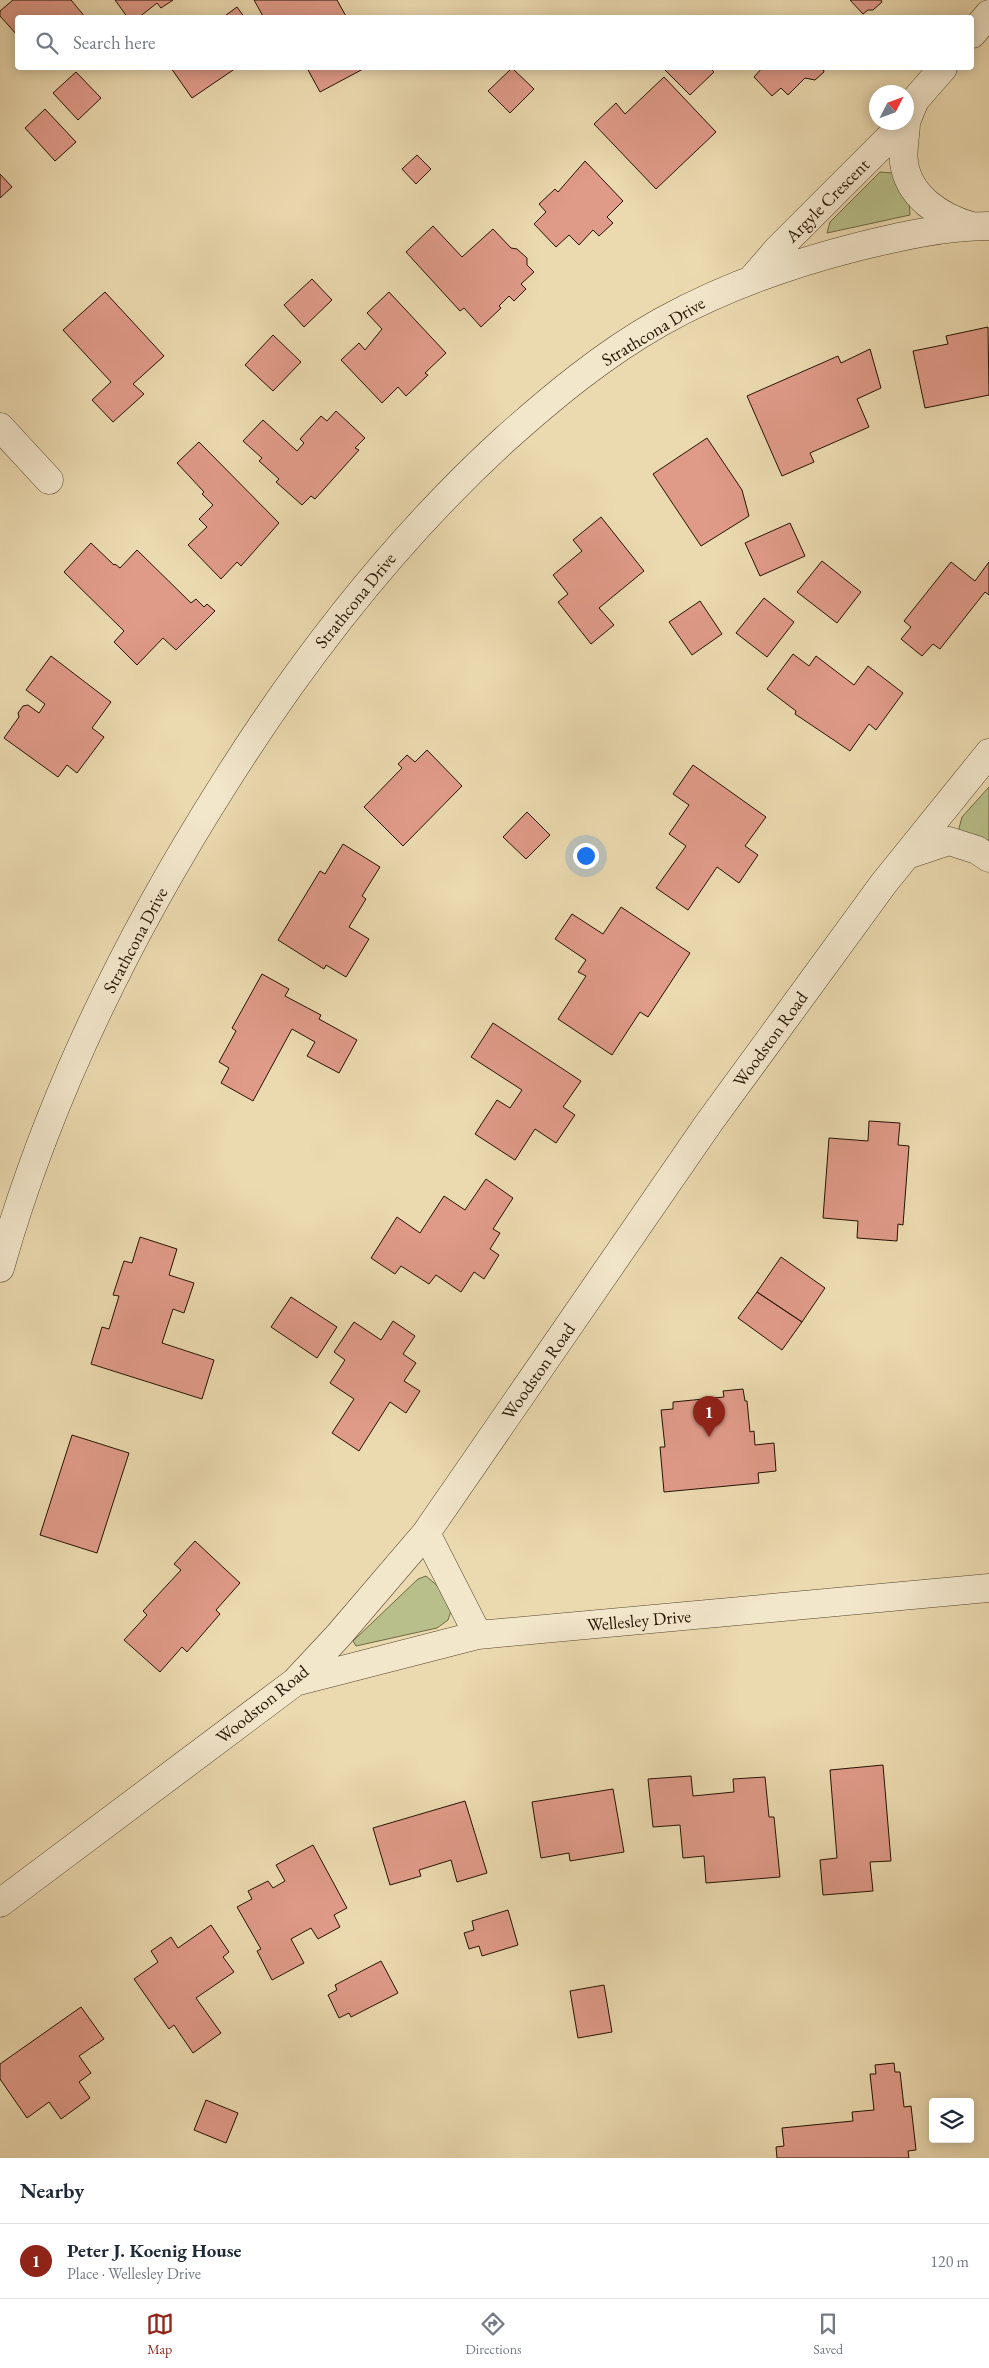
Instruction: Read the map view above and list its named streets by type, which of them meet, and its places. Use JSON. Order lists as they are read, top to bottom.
{
  "streets": {
    "street": [
      "Argyle Crescent",
      "Strathcona Drive",
      "Woodston Road",
      "Wellesley Drive"
    ]
  },
  "crossings": [
    ["Argyle Crescent", "Strathcona Drive"],
    ["Woodston Road", "Wellesley Drive"]
  ],
  "north": "top right",
  "page": {
    "search": "Search here",
    "pins": "1",
    "heading": "Nearby",
    "list": [
      {
        "mark": "1",
        "name": "Peter J. Koenig House",
        "note": "Place · Wellesley Drive",
        "value": "120 m"
      }
    ],
    "nav": ["Map", "Directions", "Saved"]
  }
}
